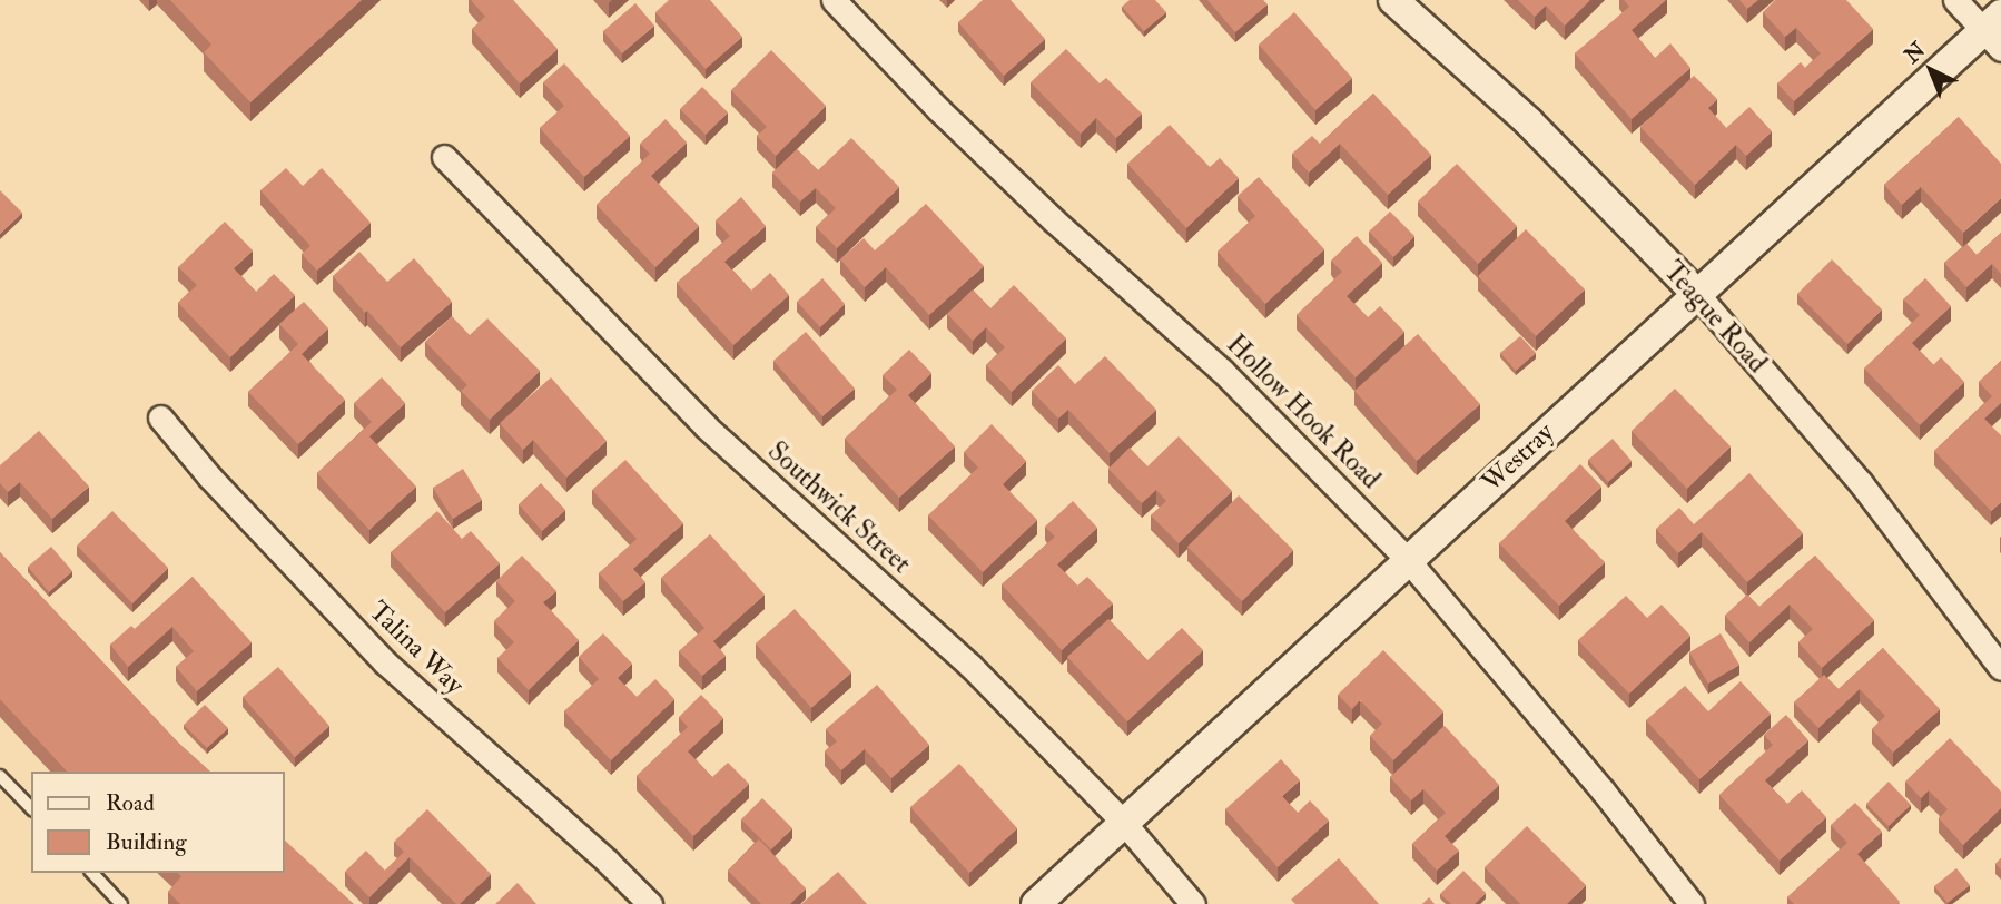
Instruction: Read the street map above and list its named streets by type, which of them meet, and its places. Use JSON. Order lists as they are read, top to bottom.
{
  "streets": {
    "street": [
      "Teague Road",
      "Hollow Hook Road",
      "Westray",
      "Southwick Street",
      "Talina Way"
    ]
  },
  "crossings": [
    ["Teague Road", "Westray"],
    ["Hollow Hook Road", "Westray"],
    ["Westray", "Southwick Street"]
  ],
  "legend": ["Road", "Building"],
  "north": "top left"
}
